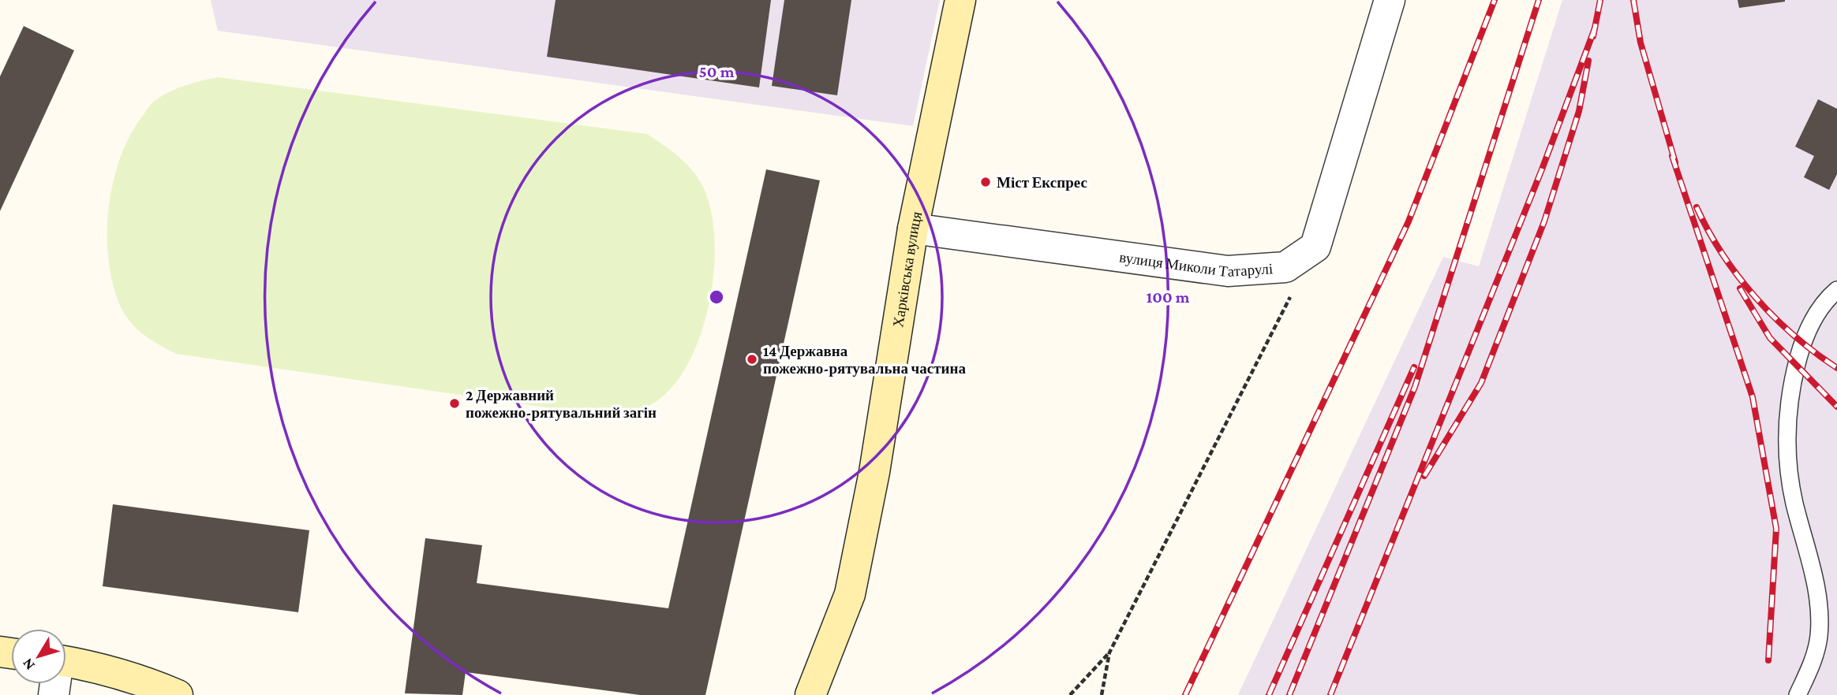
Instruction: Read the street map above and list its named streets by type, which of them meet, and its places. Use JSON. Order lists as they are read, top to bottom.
{
  "streets": {
    "street": ["вулиця Миколи Татарулі", "Харківська вулиця"]
  },
  "crossings": [
    ["вулиця Миколи Татарулі", "Харківська вулиця"]
  ],
  "places": ["Міст Експрес", "14 Державна пожежно-рятувальна частина", "2 Державний пожежно-рятувальний загін"],
  "north": "bottom left",
  "rings": ["50 m", "100 m"]
}
